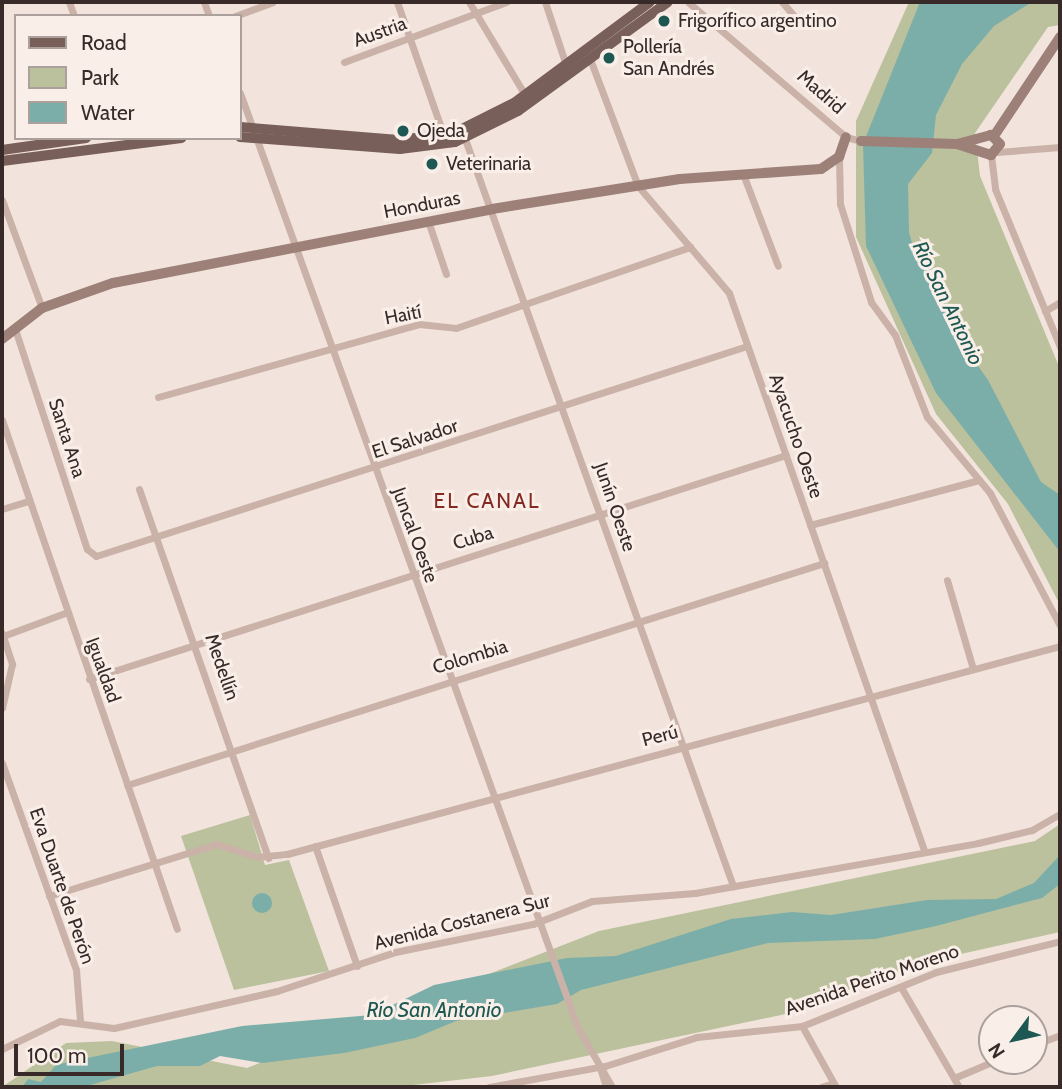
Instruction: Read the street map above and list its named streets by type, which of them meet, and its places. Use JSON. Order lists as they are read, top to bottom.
{
  "streets": {
    "main road": ["Madrid", "Honduras"],
    "street": [
      "Austria",
      "Haití",
      "Ayacucho Oeste",
      "Santa Ana",
      "El Salvador",
      "Junín Oeste",
      "Juncal Oeste",
      "Cuba",
      "Colombia",
      "Medellín",
      "Igualdad",
      "Perú",
      "Eva Duarte de Perón",
      "Avenida Costanera Sur",
      "Avenida Perito Moreno"
    ]
  },
  "crossings": [
    ["Honduras", "Ayacucho Oeste"],
    ["Honduras", "Santa Ana"],
    ["Honduras", "Junín Oeste"],
    ["Honduras", "Juncal Oeste"],
    ["Haití", "Ayacucho Oeste"],
    ["Haití", "Junín Oeste"],
    ["Haití", "Juncal Oeste"],
    ["Ayacucho Oeste", "El Salvador"],
    ["Ayacucho Oeste", "Cuba"],
    ["Ayacucho Oeste", "Colombia"],
    ["Ayacucho Oeste", "Perú"],
    ["Ayacucho Oeste", "Avenida Costanera Sur"],
    ["Santa Ana", "El Salvador"],
    ["El Salvador", "Junín Oeste"],
    ["El Salvador", "Juncal Oeste"],
    ["El Salvador", "Medellín"],
    ["Junín Oeste", "Cuba"],
    ["Junín Oeste", "Colombia"],
    ["Junín Oeste", "Perú"],
    ["Junín Oeste", "Avenida Costanera Sur"],
    ["Juncal Oeste", "Cuba"],
    ["Juncal Oeste", "Colombia"],
    ["Juncal Oeste", "Perú"],
    ["Juncal Oeste", "Avenida Costanera Sur"],
    ["Juncal Oeste", "Avenida Perito Moreno"],
    ["Cuba", "Medellín"],
    ["Cuba", "Igualdad"],
    ["Colombia", "Medellín"],
    ["Colombia", "Igualdad"],
    ["Medellín", "Perú"],
    ["Eva Duarte de Perón", "Avenida Costanera Sur"]
  ],
  "districts": ["EL CANAL"],
  "water": ["Río San Antonio"],
  "places": [
    "Frigorífico argentino",
    "Pollería San Andrés",
    "Ojeda",
    "Veterinaria"
  ],
  "legend": ["Road", "Park", "Water"],
  "scale_bar": "100 m",
  "north": "bottom left"
}
